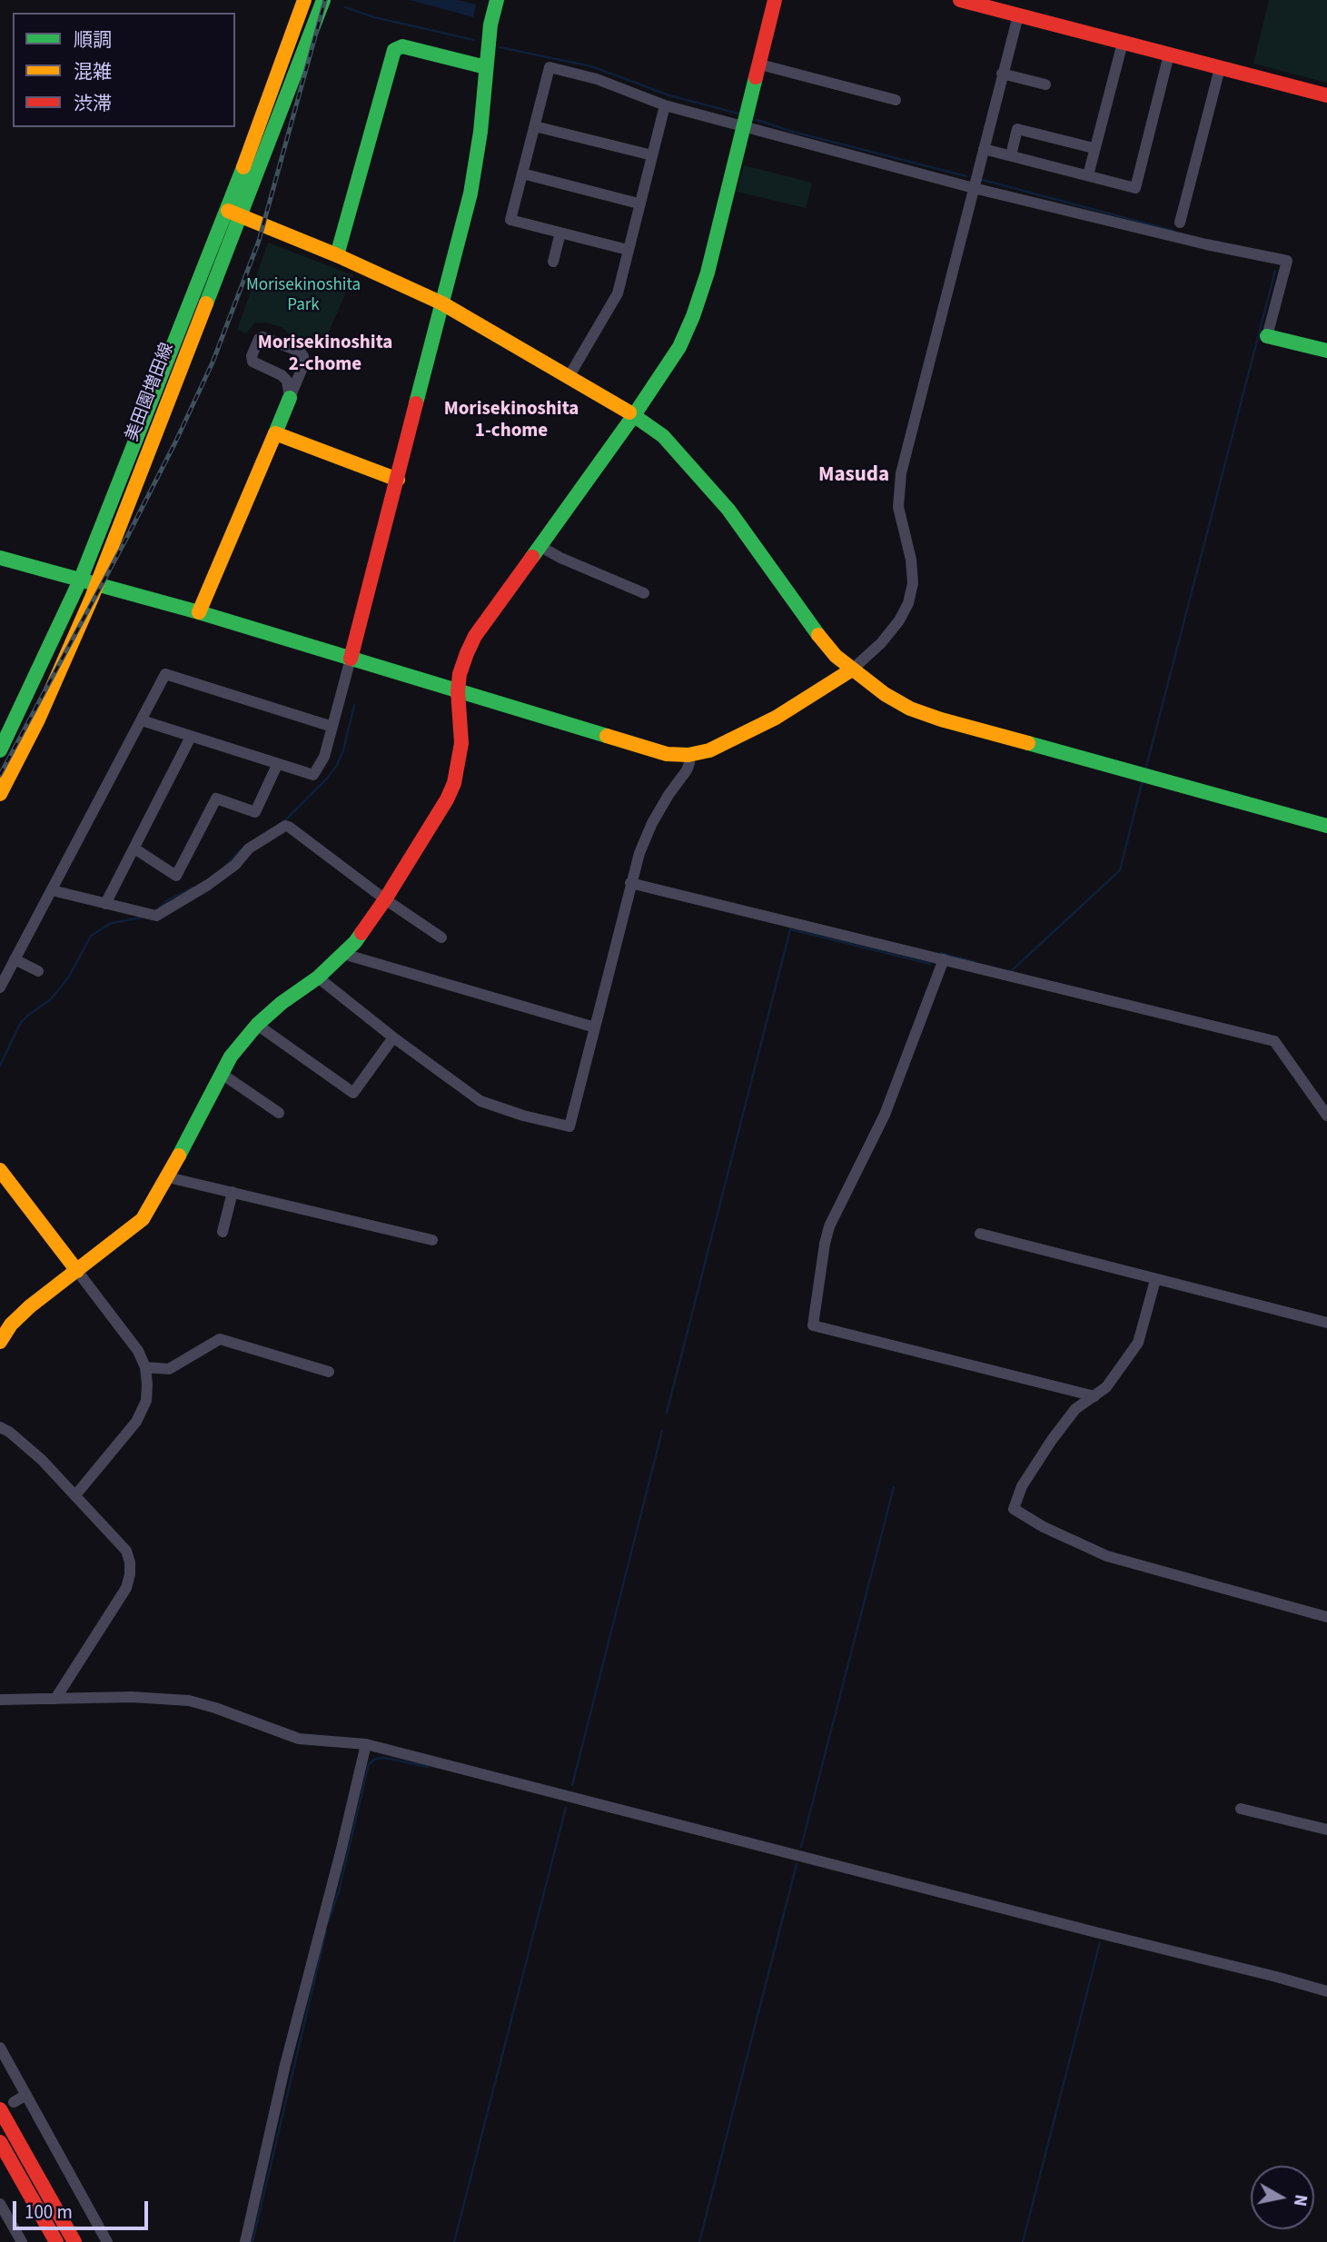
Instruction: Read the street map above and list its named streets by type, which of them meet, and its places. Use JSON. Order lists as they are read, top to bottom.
{
  "streets": {
    "main road": ["美田園増田線"]
  },
  "districts": ["Morisekinoshita 2-chome", "Morisekinoshita 1-chome", "Masuda"],
  "parks": ["Morisekinoshita Park"],
  "legend": ["順調", "混雑", "渋滞"],
  "scale_bar": "100 m",
  "north": "right"
}
